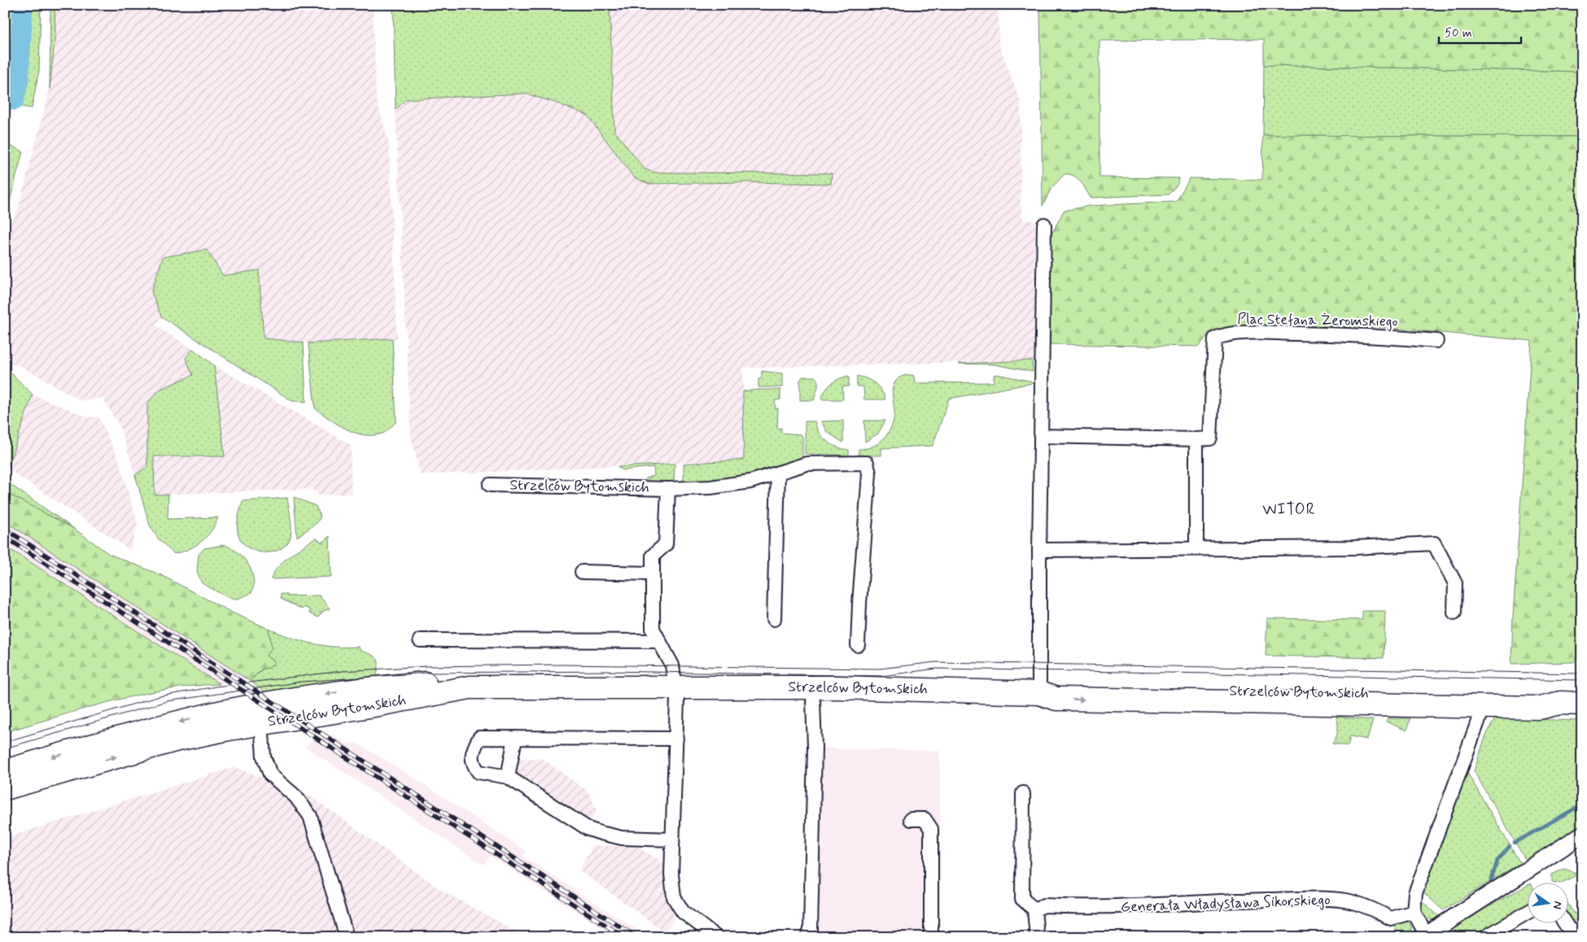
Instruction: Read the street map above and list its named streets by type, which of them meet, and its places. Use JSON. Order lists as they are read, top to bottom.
{
  "streets": {
    "highway": ["Strzelców Bytomskich"],
    "street": ["Plac Stefana Żeromskiego", "Generała Władysława Sikorskiego"]
  },
  "districts": ["WITOR"],
  "scale_bar": "50 m",
  "north": "right"
}
